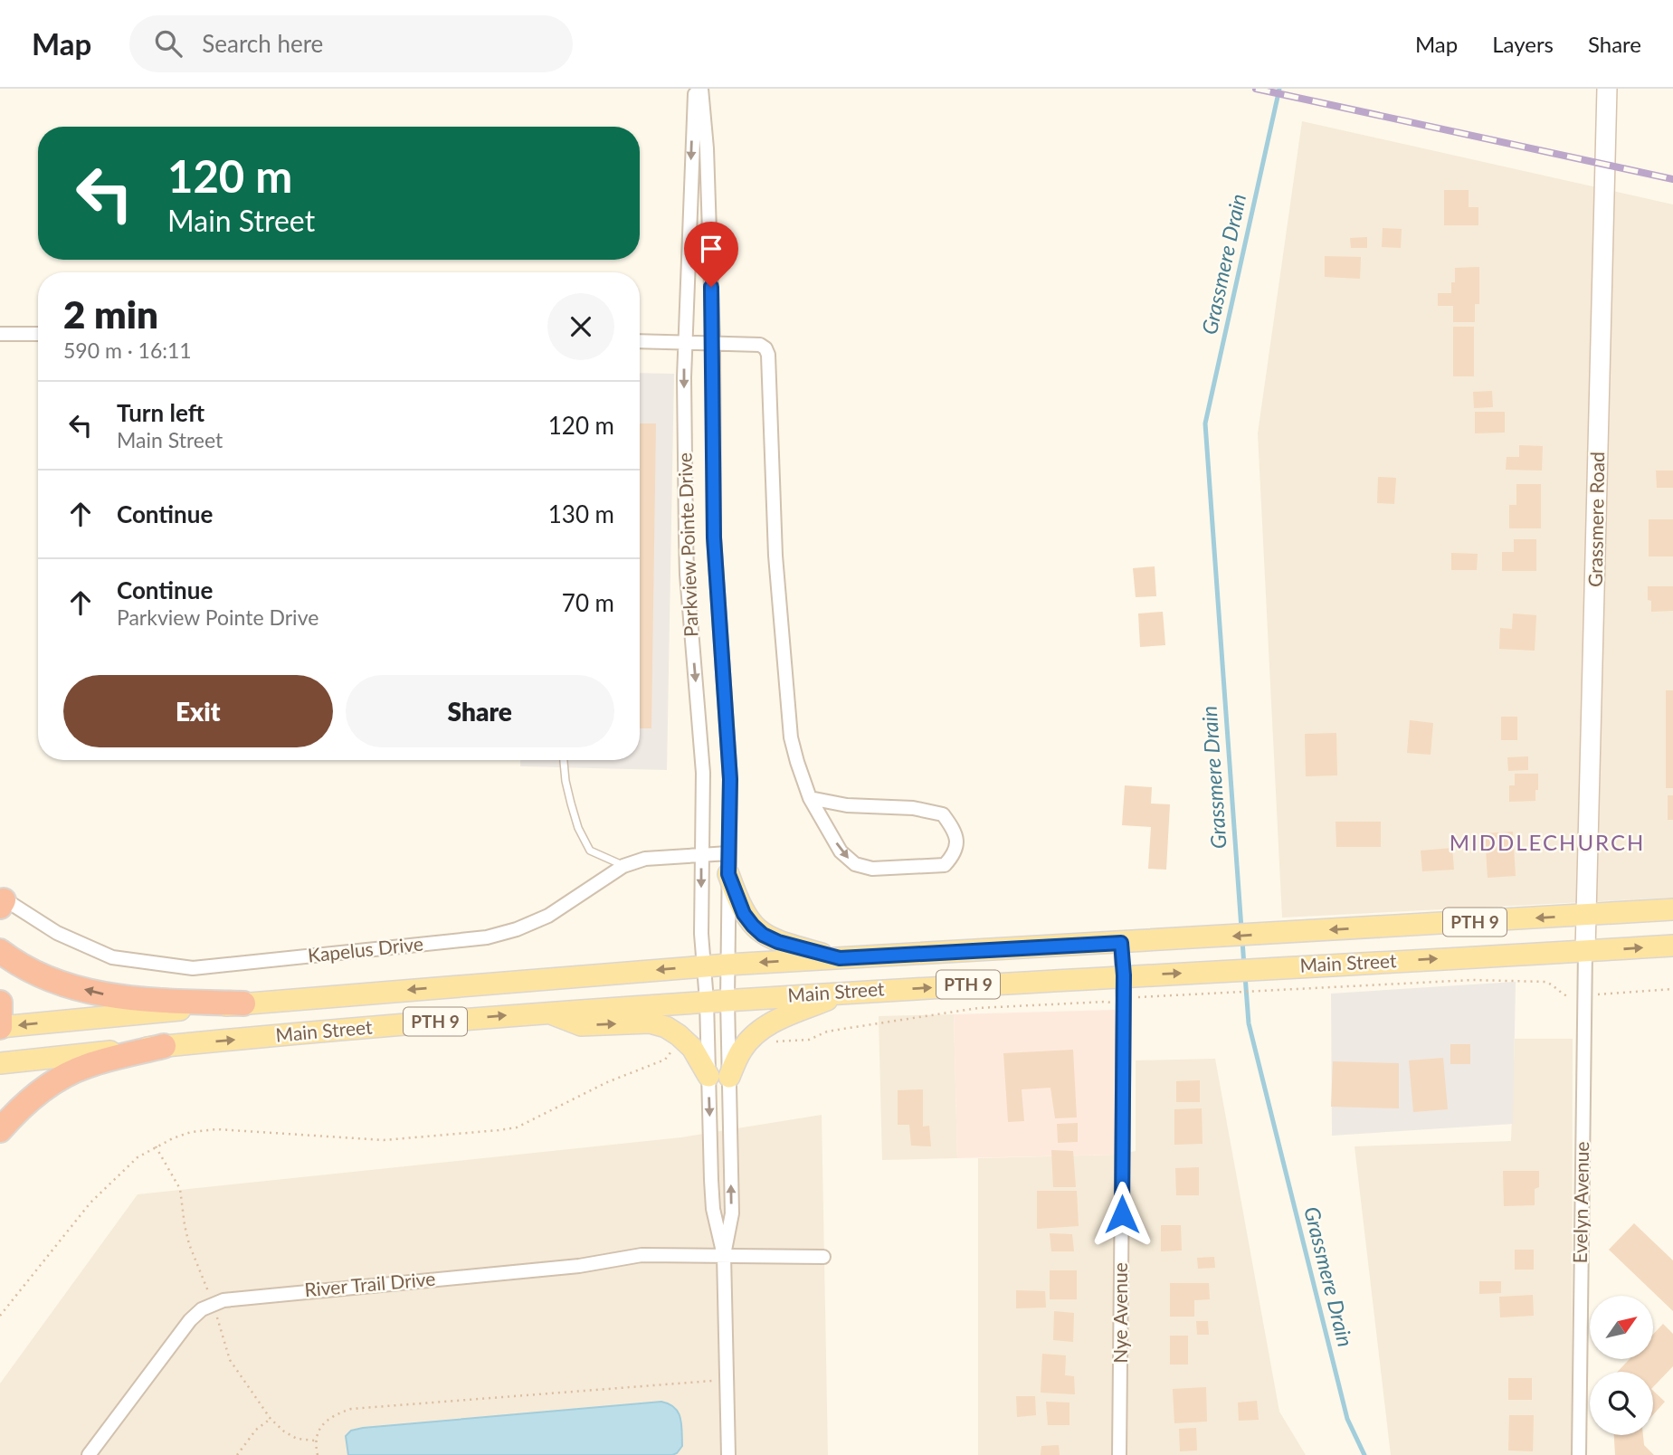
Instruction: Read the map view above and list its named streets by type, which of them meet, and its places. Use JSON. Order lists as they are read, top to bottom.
{
  "streets": {
    "main road": ["PTH 9", "Main Street"],
    "street": [
      "Grassmere Road",
      "Parkview Pointe Drive",
      "Kapelus Drive",
      "Evelyn Avenue",
      "River Trail Drive",
      "Nye Avenue"
    ]
  },
  "crossings": [
    ["Grassmere Road", "Main Street"],
    ["Grassmere Road", "Evelyn Avenue"],
    ["Parkview Pointe Drive", "Kapelus Drive"],
    ["Parkview Pointe Drive", "Main Street"],
    ["Main Street", "Evelyn Avenue"],
    ["Main Street", "Nye Avenue"]
  ],
  "districts": ["MIDDLECHURCH"],
  "water": ["Grassmere Drain"],
  "north": "top right",
  "page": {
    "header": "Map",
    "search": "Search here",
    "nav": ["Map", "Layers", "Share"],
    "turn": ["120 m", "Main Street"],
    "heading": ["2 min", "590 m · 16:11"],
    "list": [
      {
        "name": "Turn left",
        "note": "Main Street",
        "value": "120 m"
      },
      {
        "name": "Continue",
        "value": "130 m"
      },
      {
        "name": "Continue",
        "note": "Parkview Pointe Drive",
        "value": "70 m"
      }
    ],
    "buttons": ["Exit", "Share"]
  }
}
